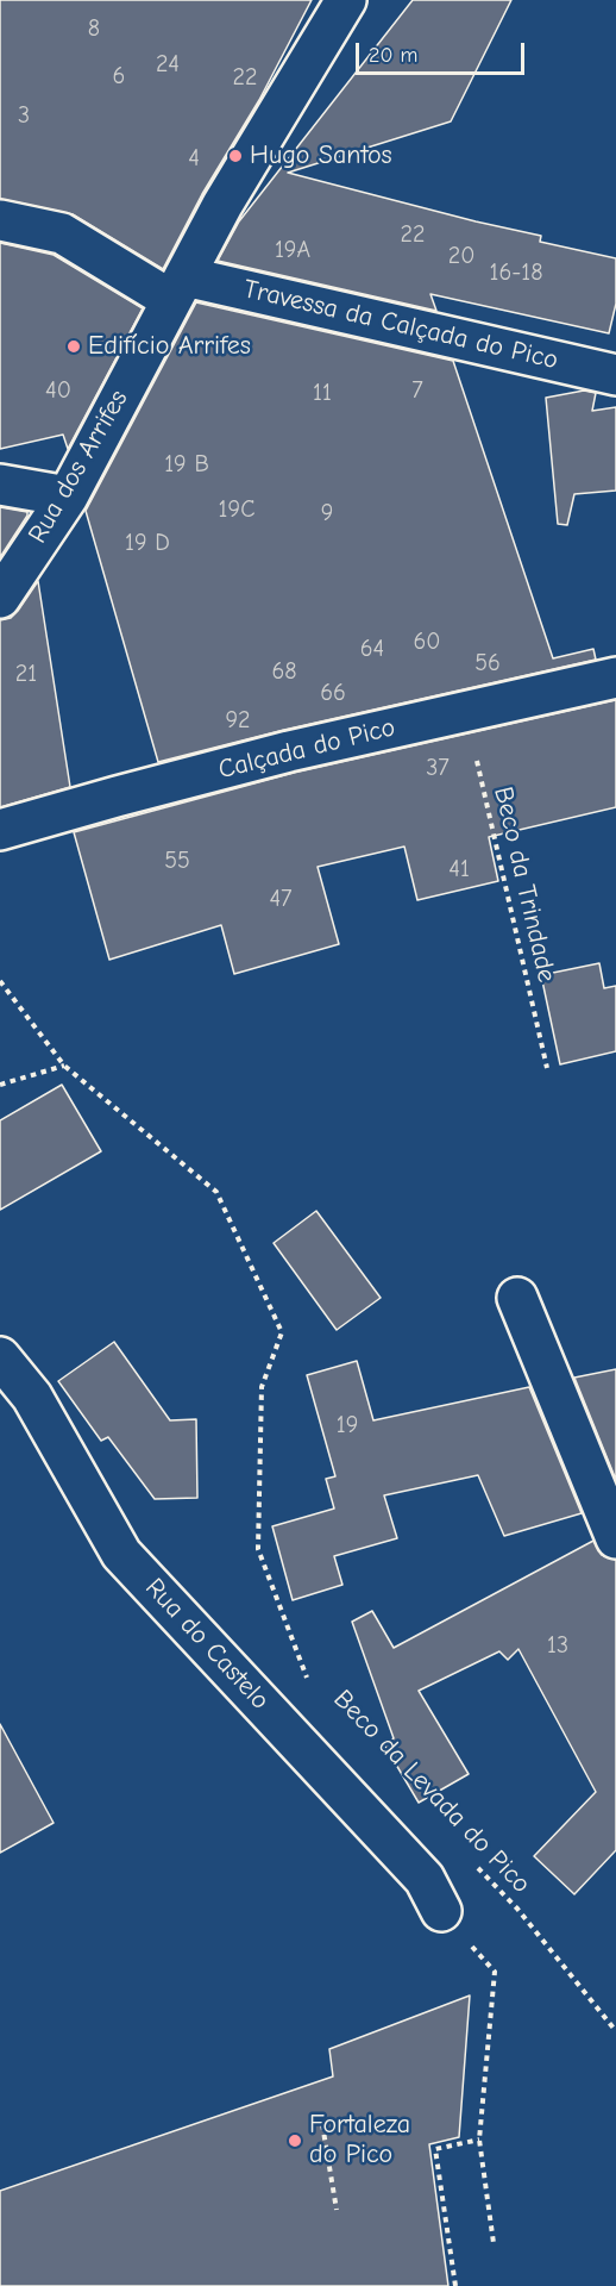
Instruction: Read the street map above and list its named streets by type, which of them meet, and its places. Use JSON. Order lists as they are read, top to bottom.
{
  "streets": {
    "street": [
      "Travessa da Calçada do Pico",
      "Rua dos Arrifes",
      "Calçada do Pico",
      "Rua do Castelo"
    ],
    "path": ["Beco da Trindade", "Beco da Levada do Pico"]
  },
  "crossings": [
    ["Travessa da Calçada do Pico", "Rua dos Arrifes"],
    ["Calçada do Pico", "Beco da Trindade"]
  ],
  "places": ["Hugo Santos", "Edifício Arrifes", "Fortaleza do Pico"],
  "house_numbers": [
    "8",
    "24",
    "6",
    "22",
    "3",
    "4",
    "22",
    "19A",
    "20",
    "16-18",
    "40",
    "7",
    "11",
    "19 B",
    "19C",
    "9",
    "19 D",
    "60",
    "64",
    "56",
    "68",
    "21",
    "66",
    "92",
    "37",
    "55",
    "41",
    "47",
    "19",
    "13"
  ],
  "scale_bar": "20 m"
}
